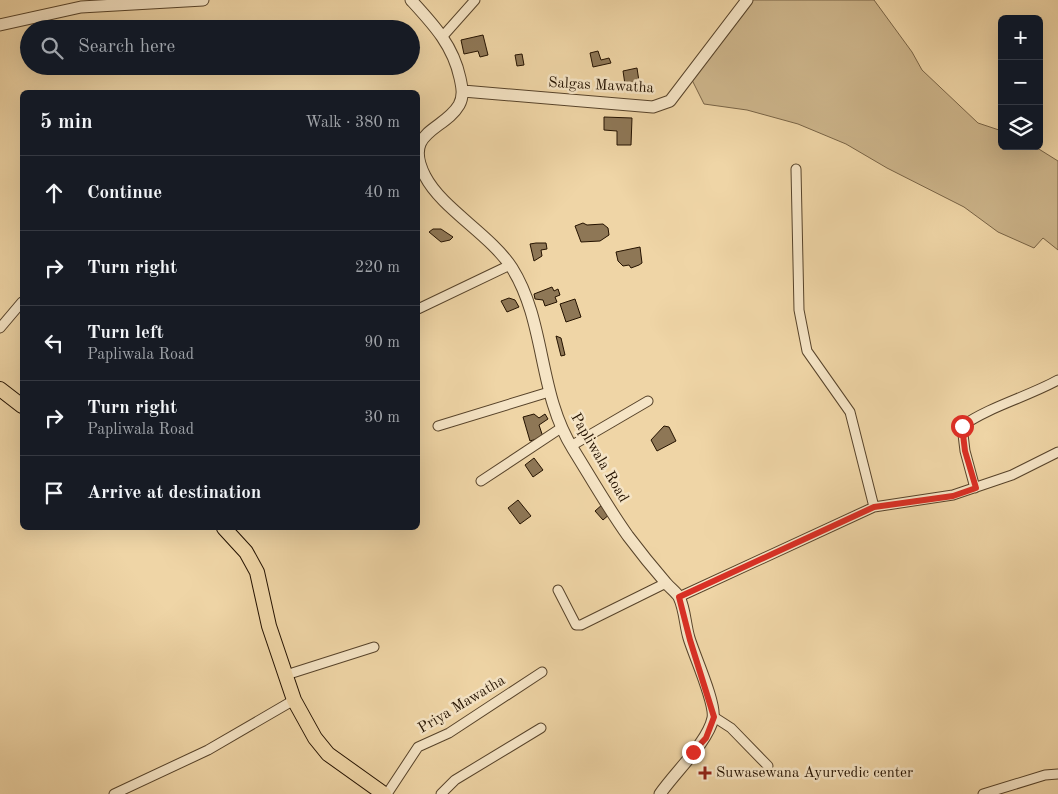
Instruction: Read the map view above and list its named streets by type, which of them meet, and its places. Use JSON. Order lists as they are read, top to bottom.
{
  "streets": {
    "street": ["Salgas Mawatha", "Papliwala Road", "Priya Mawatha"]
  },
  "crossings": [
    ["Salgas Mawatha", "Papliwala Road"]
  ],
  "places": {
    "health": ["Suwasewana Ayurvedic center"]
  },
  "page": {
    "map_buttons": ["+", "−"],
    "search": "Search here",
    "heading": ["5 min", "Walk · 380 m"],
    "list": [
      ["Continue", "40 m"],
      ["Turn right", "220 m"],
      ["Turn left", "Papliwala Road", "90 m"],
      ["Turn right", "Papliwala Road", "30 m"],
      "Arrive at destination"
    ]
  }
}
